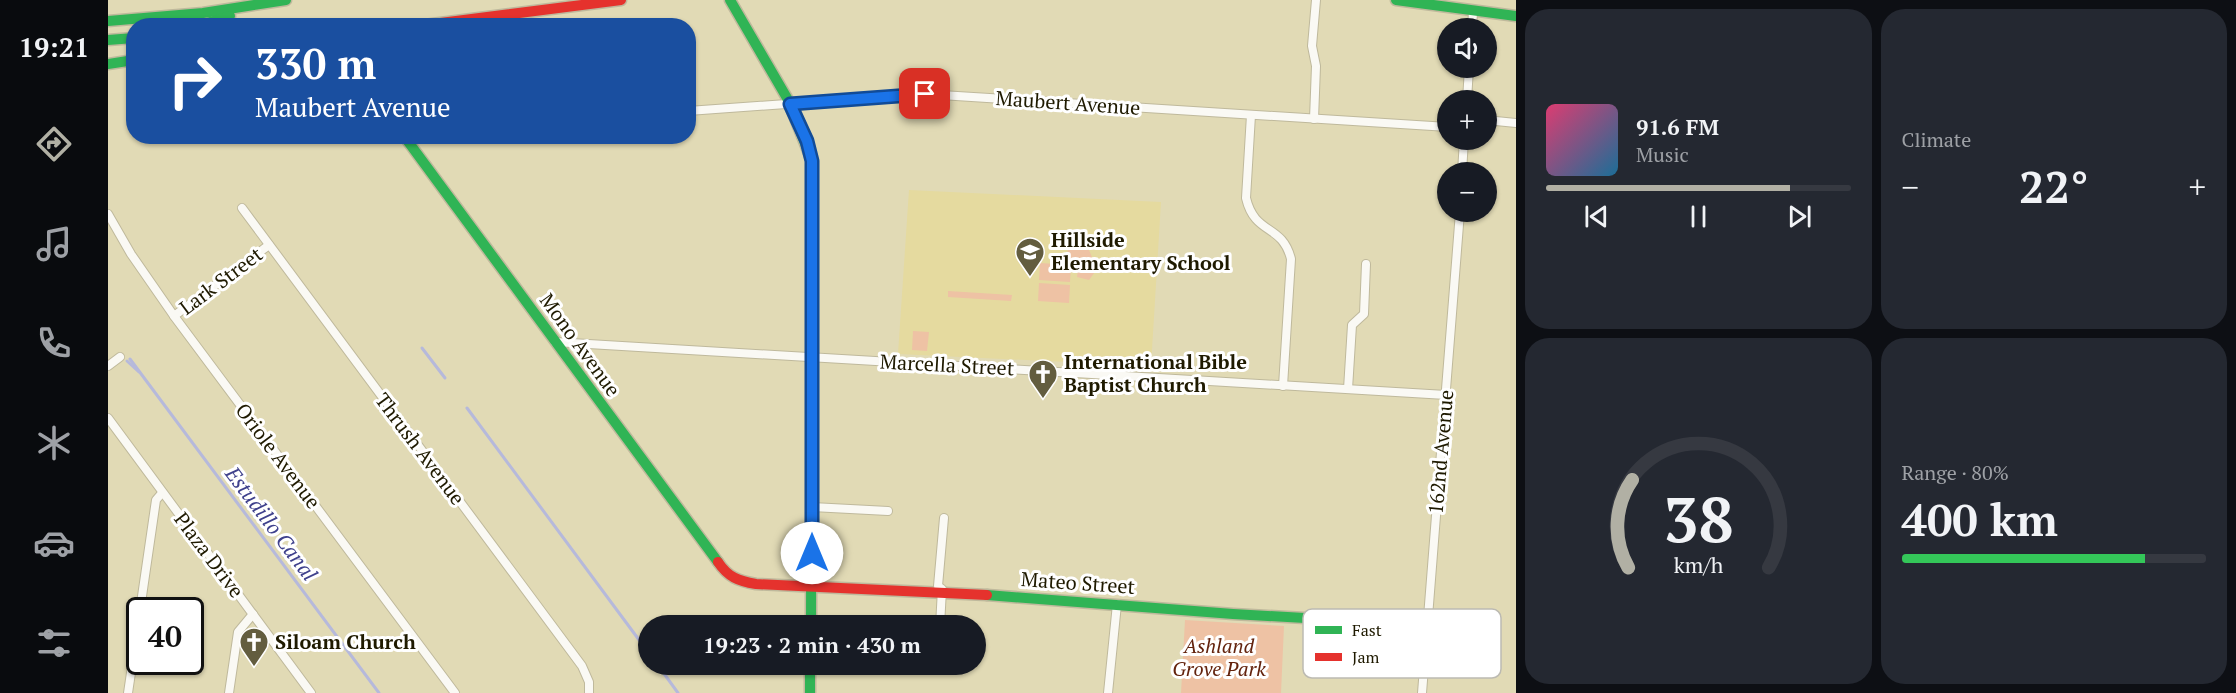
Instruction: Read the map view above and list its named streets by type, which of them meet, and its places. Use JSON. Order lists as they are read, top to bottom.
{
  "streets": {
    "main road": ["Mono Avenue", "Mateo Street"],
    "street": [
      "Maubert Avenue",
      "Lark Street",
      "Marcella Street",
      "Thrush Avenue",
      "162nd Avenue",
      "Oriole Avenue",
      "Plaza Drive"
    ]
  },
  "crossings": [
    ["Lark Street", "Thrush Avenue"],
    ["Lark Street", "Oriole Avenue"],
    ["Mono Avenue", "Marcella Street"],
    ["Mono Avenue", "Mateo Street"],
    ["Marcella Street", "162nd Avenue"]
  ],
  "water": ["Estudillo Canal"],
  "parks": ["Ashland Grove Park"],
  "places": {
    "school or university": ["Hillside Elementary School"],
    "church": ["International Bible Baptist Church", "Siloam Church"]
  },
  "legend": ["Fast", "Jam"],
  "page": {
    "tabs": "19:21",
    "tile": [
      "Climate",
      ["Range · 80%", "400 km"]
    ],
    "map_buttons": ["+", "−"],
    "turn": ["330 m", "Maubert Avenue"],
    "song": ["91.6 FM", "Music"],
    "heat": ["−", "22°", "+"],
    "limit": "40",
    "trip": "19:23 · 2 min · 430 m",
    "gauge": ["38", "km/h"]
  }
}
